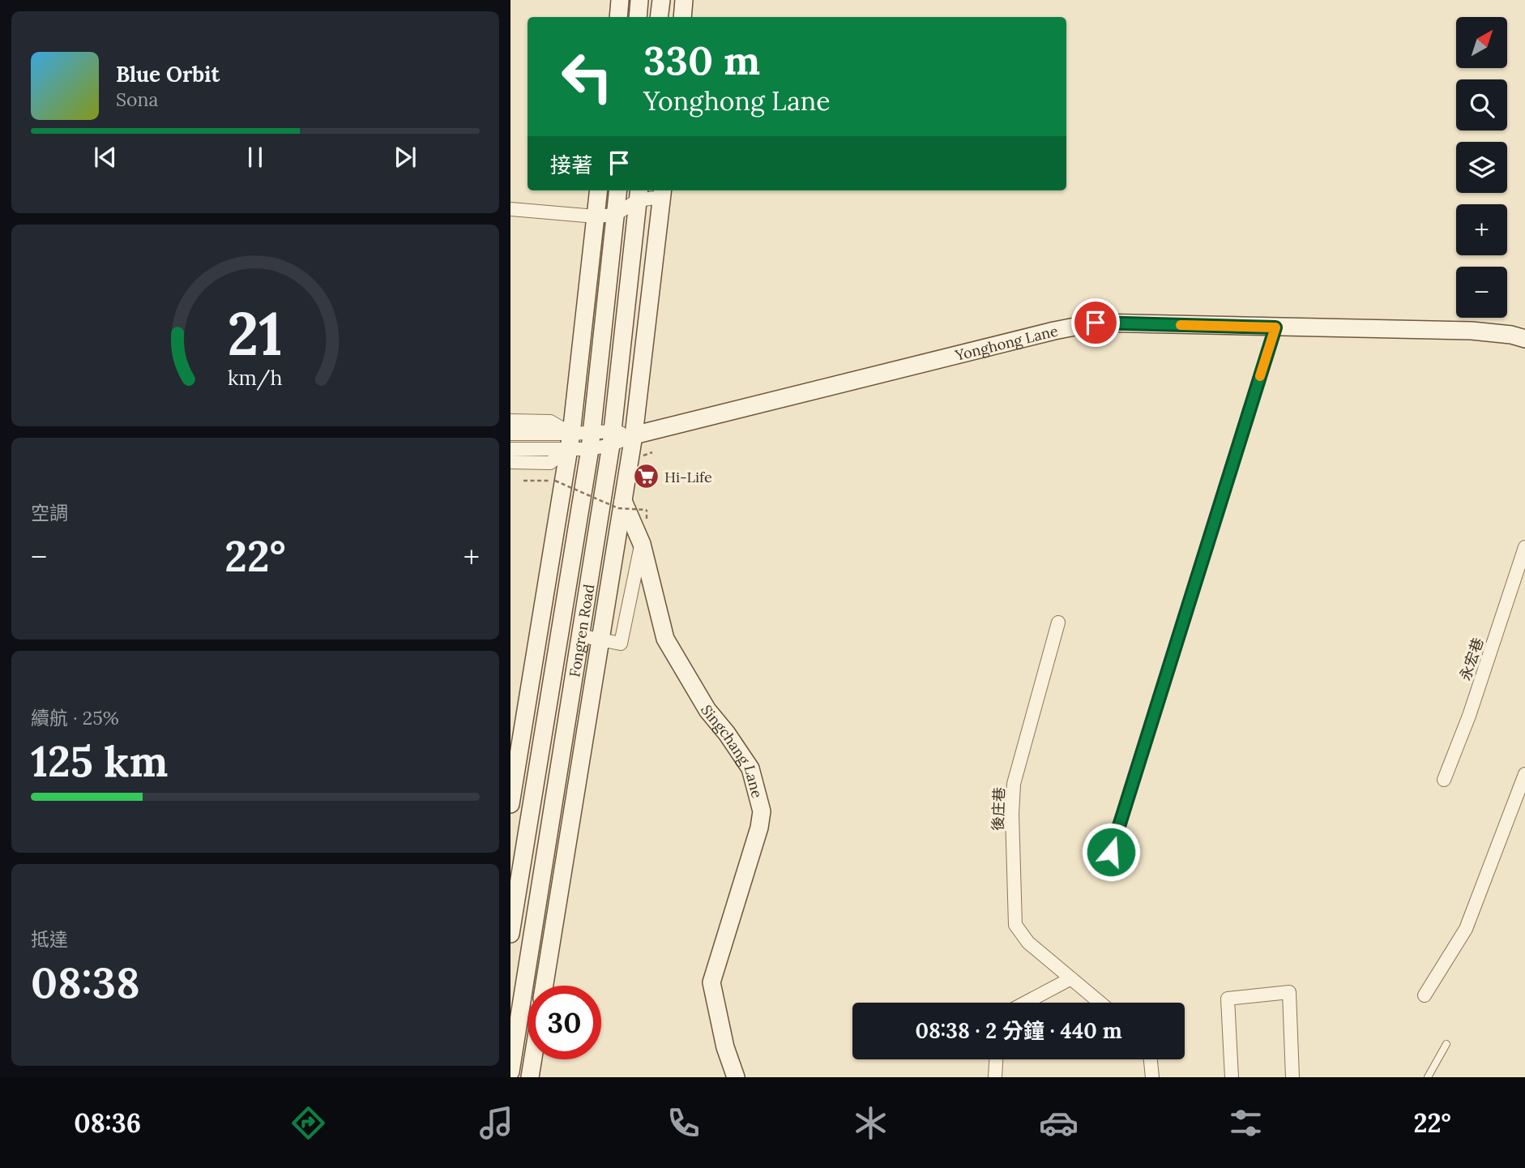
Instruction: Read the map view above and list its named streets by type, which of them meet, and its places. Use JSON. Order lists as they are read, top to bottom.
{
  "streets": {
    "main road": ["Yonghong Lane", "Fongren Road", "Singchang Lane"],
    "street": ["永宏巷", "後庄巷"]
  },
  "crossings": [
    ["Yonghong Lane", "Fongren Road"],
    ["Fongren Road", "Singchang Lane"]
  ],
  "places": {
    "supermarket": ["Hi-Life"]
  },
  "north": "top right",
  "page": {
    "map_buttons": ["+", "−"],
    "turn": ["330 m", "Yonghong Lane"],
    "song": ["Blue Orbit", "Sona"],
    "then": "接著",
    "tile": [
      "空調",
      ["續航 · 25%", "125 km"],
      ["抵達", "08:38"]
    ],
    "heat": ["−", "22°", "+"],
    "limit": "30",
    "trip": "08:38 · 2 分鐘 · 440 m",
    "tabs": ["08:36", "22°"],
    "gauge": ["21", "km/h"]
  }
}
